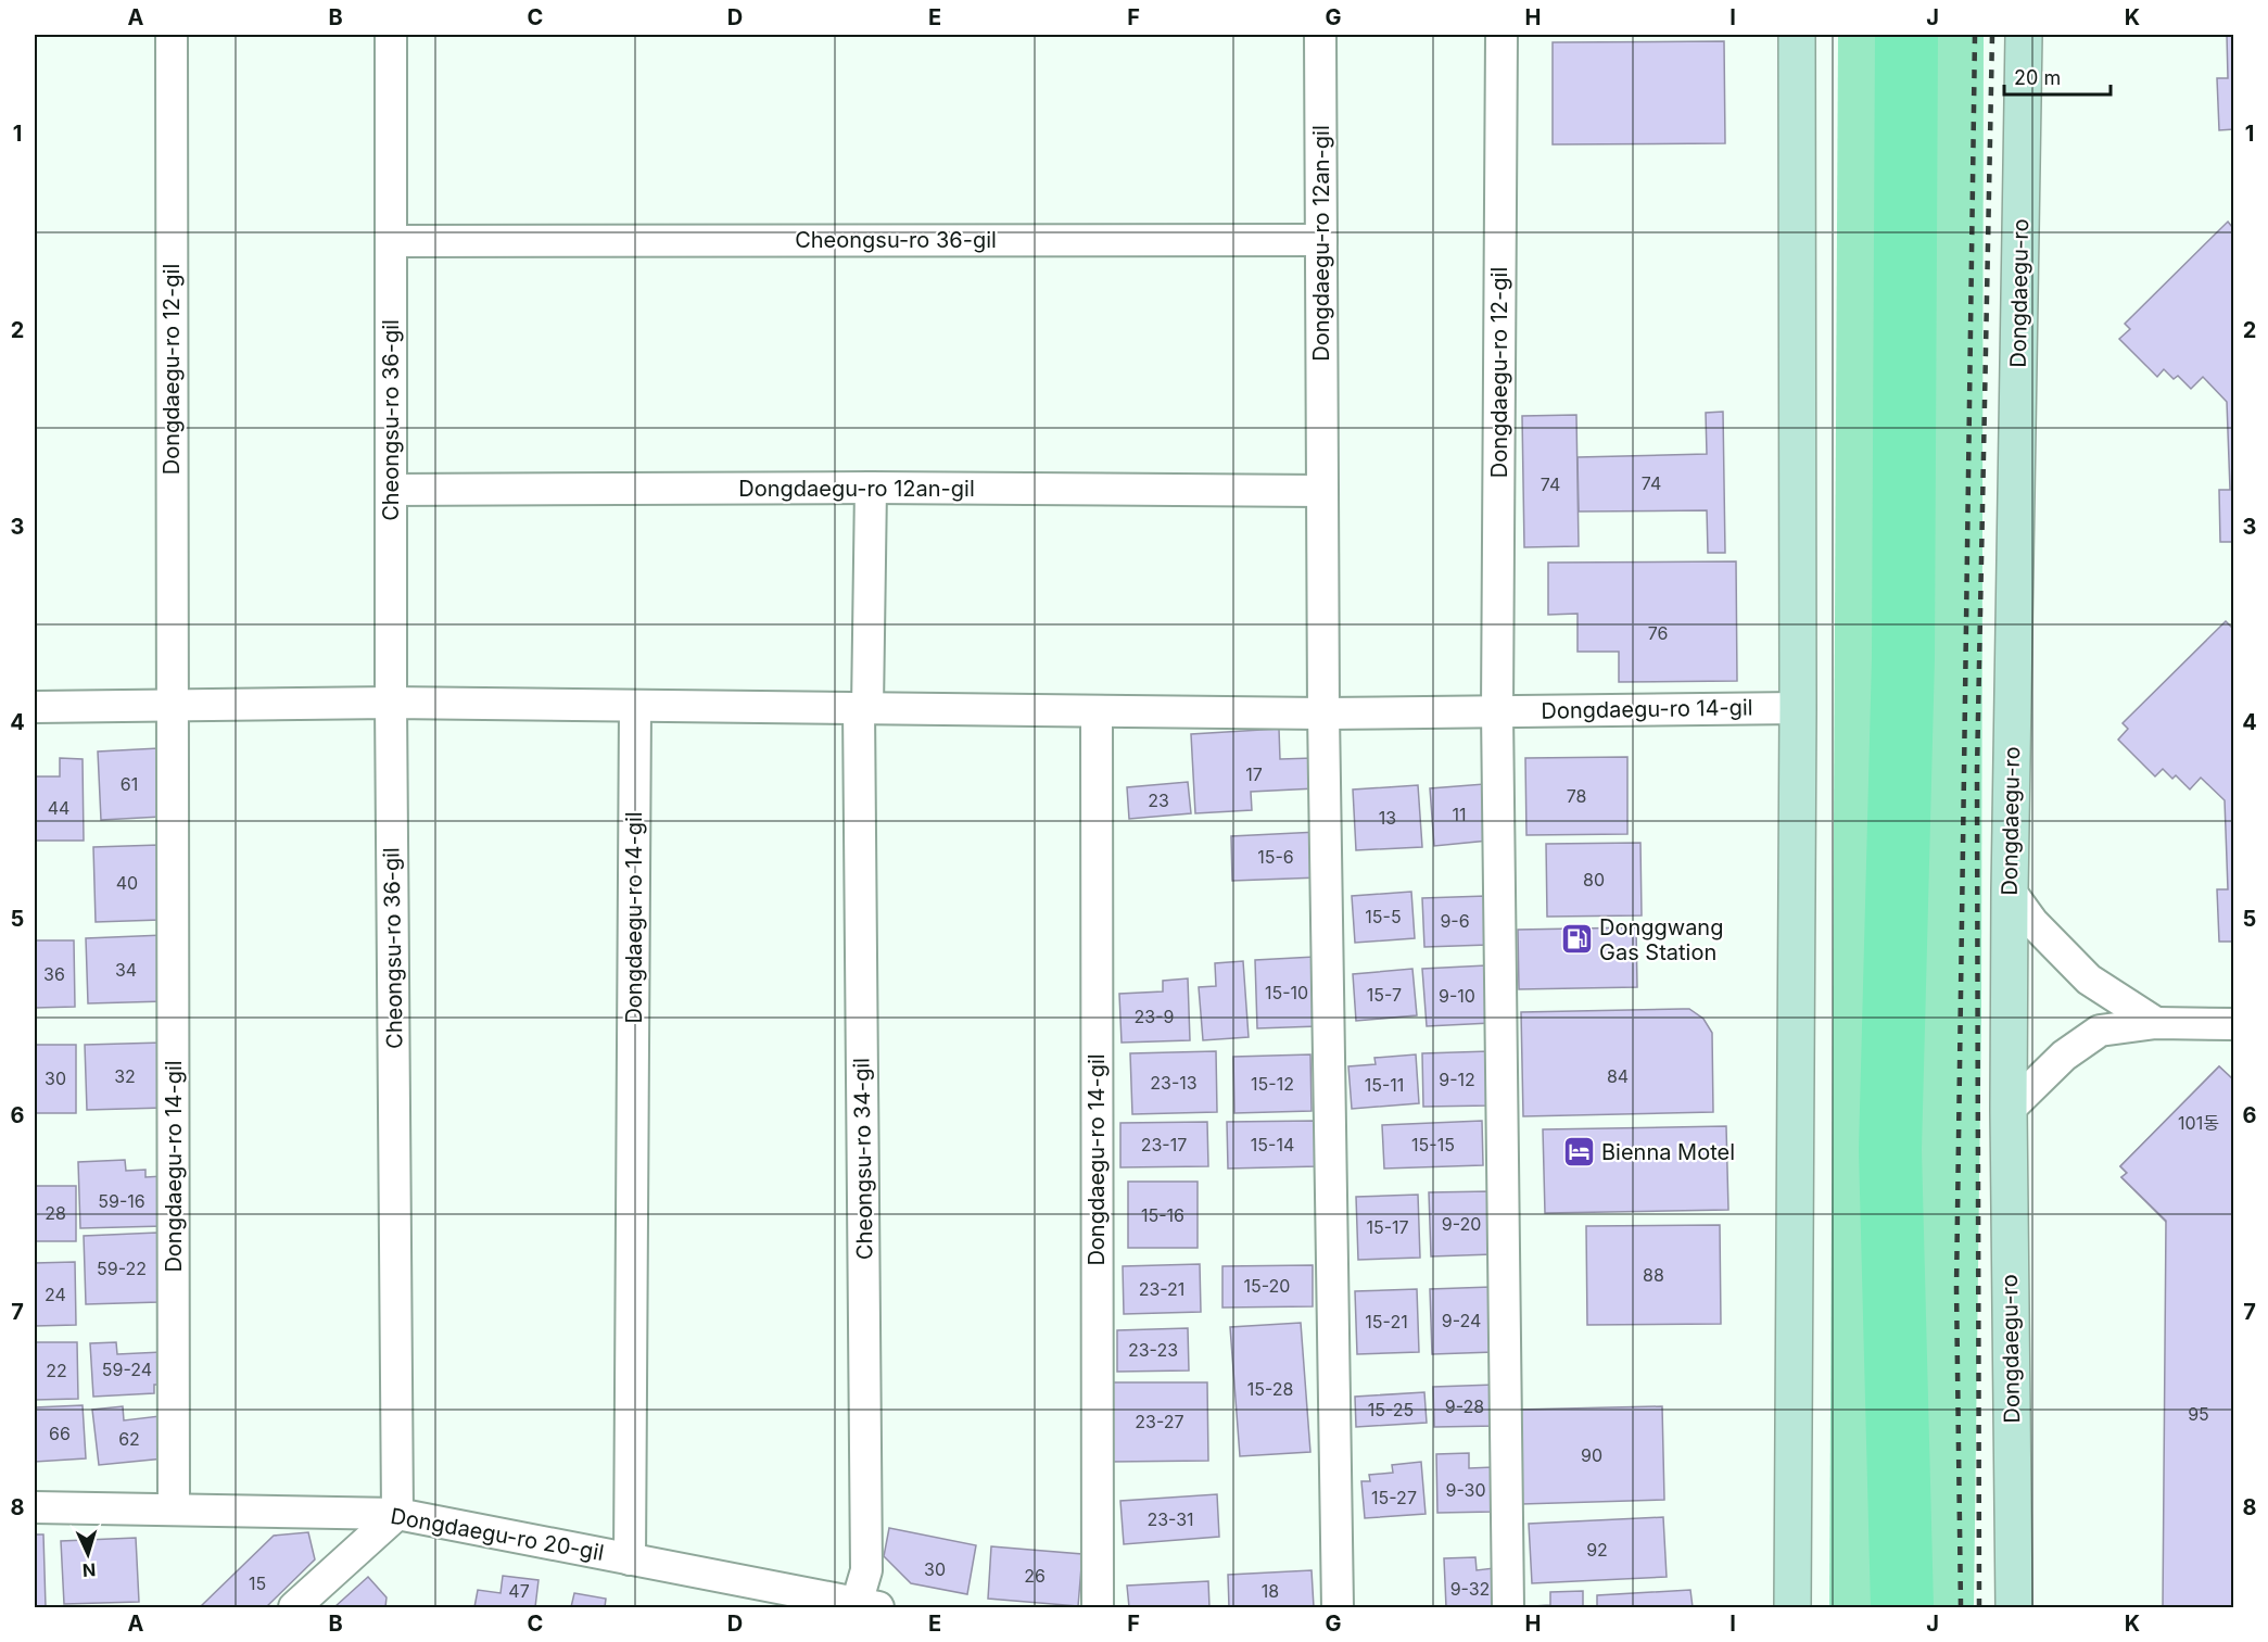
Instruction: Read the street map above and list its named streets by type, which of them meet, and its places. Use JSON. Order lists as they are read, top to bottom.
{
  "streets": {
    "main road": ["Dongdaegu-ro"],
    "street": [
      "Cheongsu-ro 36-gil",
      "Dongdaegu-ro 12an-gil",
      "Dongdaegu-ro 12-gil",
      "Dongdaegu-ro 14-gil",
      "Cheongsu-ro 34-gil",
      "Dongdaegu-ro 20-gil"
    ]
  },
  "crossings": [
    ["Cheongsu-ro 36-gil", "Dongdaegu-ro 12an-gil"],
    ["Cheongsu-ro 36-gil", "Dongdaegu-ro 14-gil"],
    ["Cheongsu-ro 36-gil", "Dongdaegu-ro 20-gil"],
    ["Dongdaegu-ro 12an-gil", "Dongdaegu-ro 14-gil"],
    ["Dongdaegu-ro 12-gil", "Dongdaegu-ro 14-gil"],
    ["Dongdaegu-ro 14-gil", "Cheongsu-ro 34-gil"],
    ["Dongdaegu-ro 14-gil", "Dongdaegu-ro 20-gil"],
    ["Cheongsu-ro 34-gil", "Dongdaegu-ro 20-gil"]
  ],
  "places": {
    "fuel station": ["Donggwang Gas Station"],
    "hotel": ["Bienna Motel"]
  },
  "house_numbers": [
    "74",
    "74",
    "76",
    "17",
    "61",
    "78",
    "23",
    "44",
    "11",
    "13",
    "15-6",
    "80",
    "40",
    "15-5",
    "9-6",
    "34",
    "36",
    "15-10",
    "15-7",
    "9-10",
    "23-9",
    "32",
    "84",
    "30",
    "9-12",
    "23-13",
    "15-12",
    "15-11",
    "101동",
    "23-17",
    "15-14",
    "15-15",
    "59-16",
    "28",
    "15-16",
    "9-20",
    "15-17",
    "59-22",
    "88",
    "15-20",
    "23-21",
    "24",
    "9-24",
    "15-21",
    "23-23",
    "59-24",
    "22",
    "15-28",
    "9-28",
    "15-25",
    "95",
    "23-27",
    "66",
    "62",
    "90",
    "9-30",
    "15-27",
    "23-31",
    "92",
    "30",
    "26",
    "15",
    "9-32",
    "47",
    "18"
  ],
  "scale_bar": "20 m",
  "north": "bottom",
  "grid": {
    "columns": [
      "A",
      "B",
      "C",
      "D",
      "E",
      "F",
      "G",
      "H",
      "I",
      "J",
      "K"
    ],
    "rows": [
      "1",
      "2",
      "3",
      "4",
      "5",
      "6",
      "7",
      "8"
    ]
  }
}
